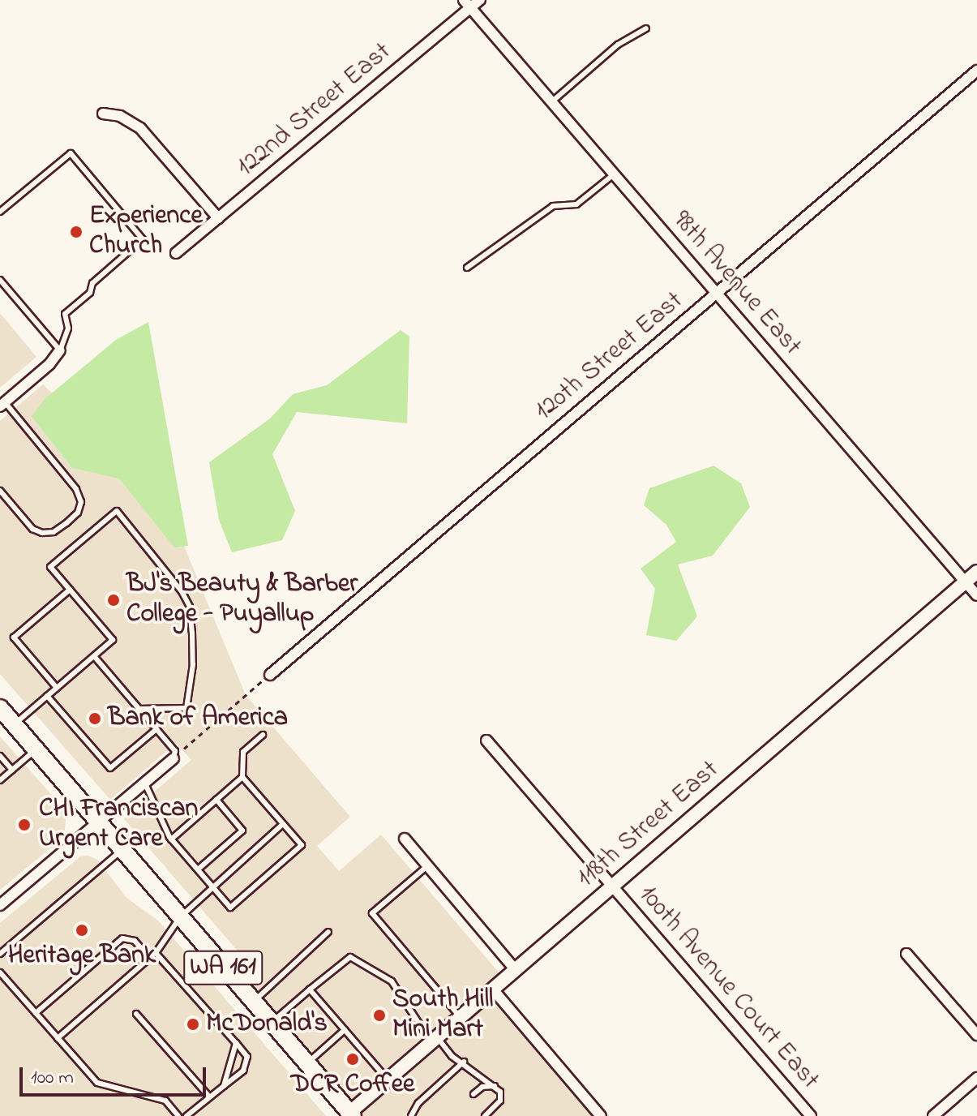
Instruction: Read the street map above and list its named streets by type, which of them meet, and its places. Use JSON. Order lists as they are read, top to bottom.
{
  "streets": {
    "main road": ["WA 161"],
    "street": [
      "122nd Street East",
      "98th Avenue East",
      "120th Street East",
      "118th Street East",
      "100th Avenue Court East"
    ]
  },
  "crossings": [
    ["122nd Street East", "98th Avenue East"],
    ["98th Avenue East", "120th Street East"],
    ["98th Avenue East", "118th Street East"],
    ["118th Street East", "WA 161"],
    ["118th Street East", "100th Avenue Court East"]
  ],
  "places": [
    "Experience Church",
    "BJ's Beauty & Barber College - Puyallup",
    "Bank of America",
    "CHI Franciscan Urgent Care",
    "Heritage Bank",
    "South Hill Mini Mart",
    "McDonald's",
    "DCR Coffee"
  ],
  "scale_bar": "100 m"
}
